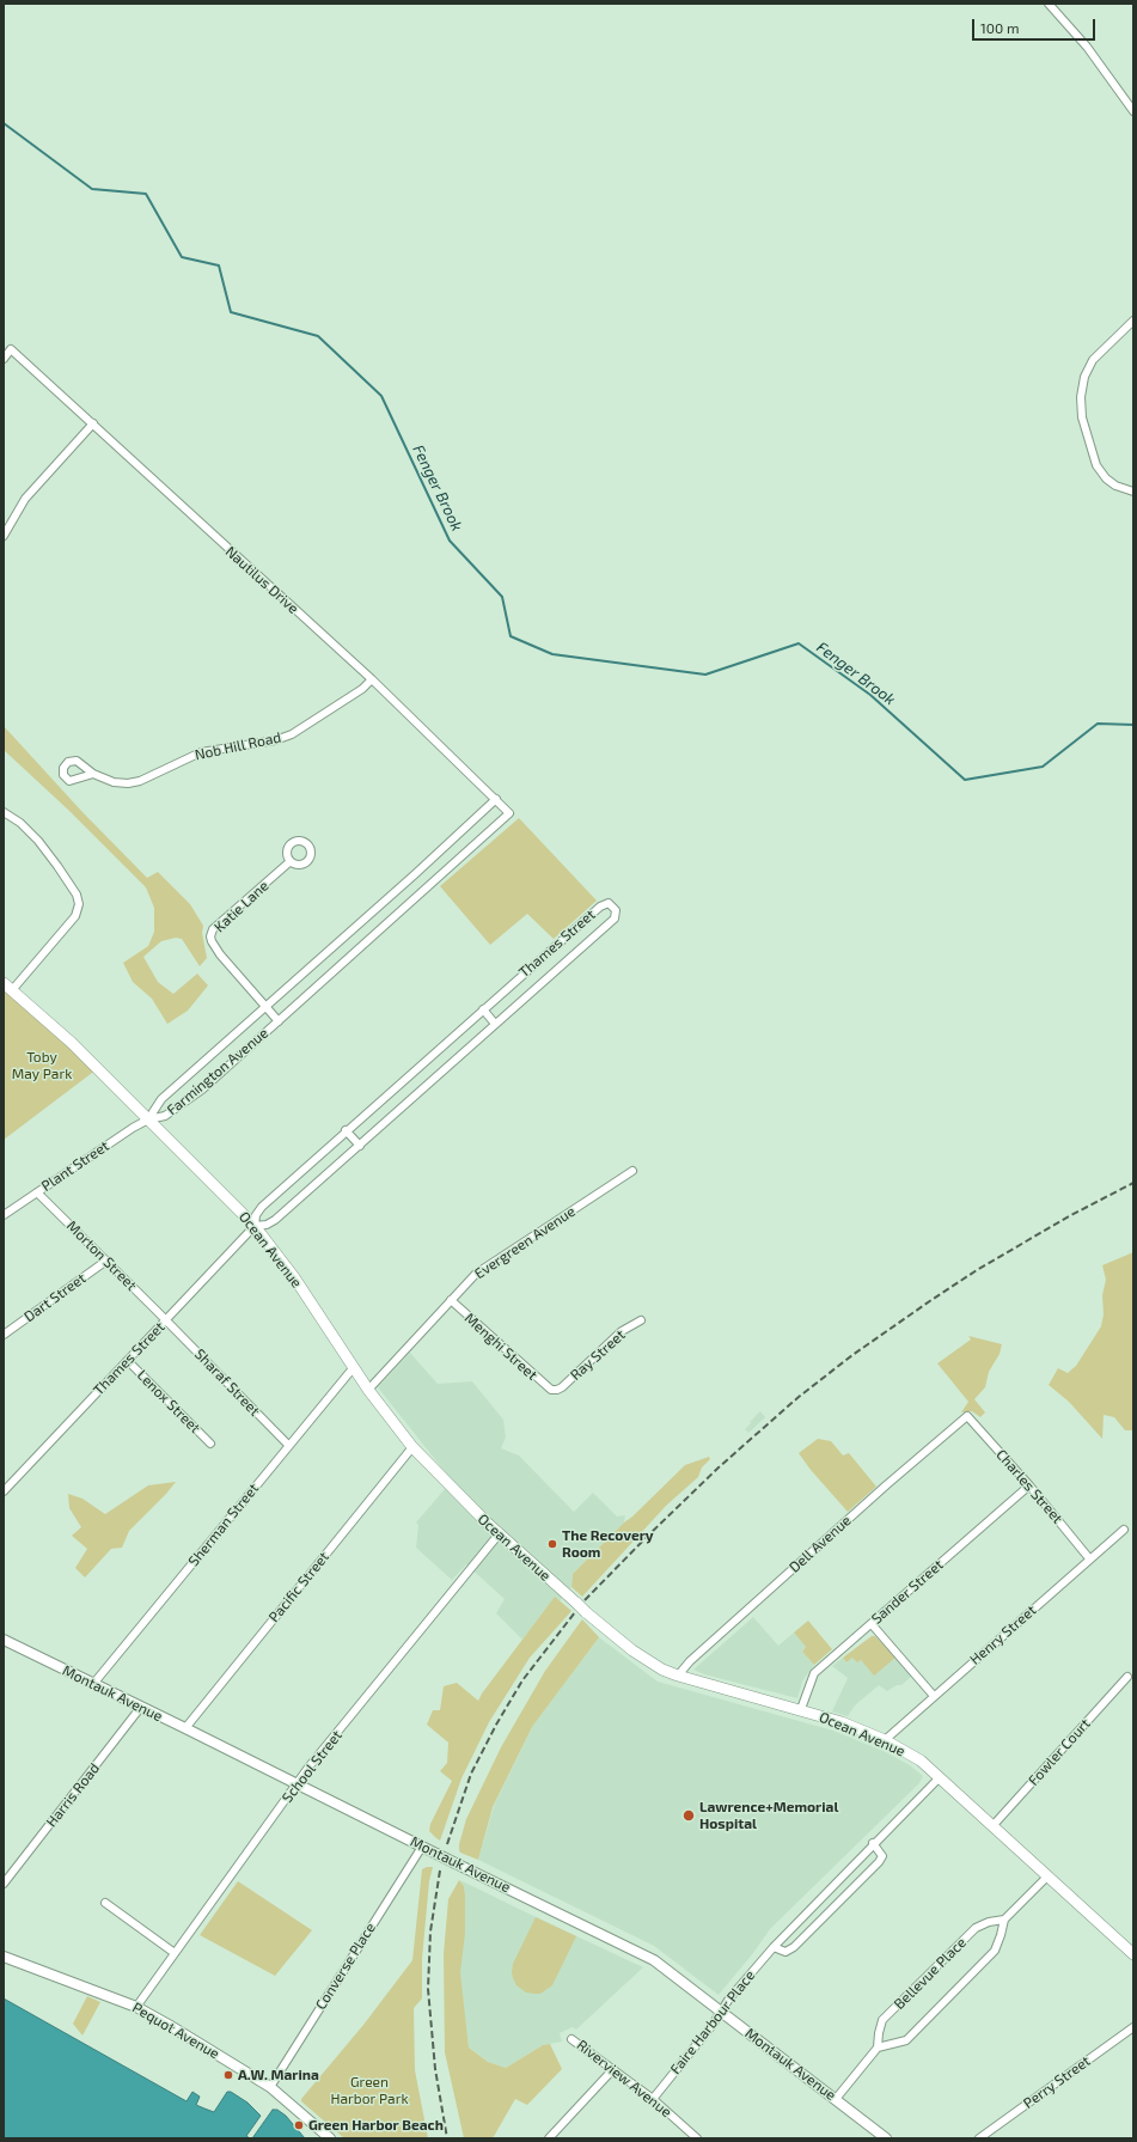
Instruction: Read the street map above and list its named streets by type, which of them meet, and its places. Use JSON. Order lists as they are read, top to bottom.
{
  "streets": {
    "main road": ["Ocean Avenue"],
    "street": [
      "Nautilus Drive",
      "Nob Hill Road",
      "Katie Lane",
      "Thames Street",
      "Farmington Avenue",
      "Plant Street",
      "Evergreen Avenue",
      "Morton Street",
      "Dart Street",
      "Menghi Street",
      "Ray Street",
      "Sharaf Street",
      "Lenox Street",
      "Charles Street",
      "Sherman Street",
      "Dell Avenue",
      "Pacific Street",
      "Sander Street",
      "Henry Street",
      "Montauk Avenue",
      "Fowler Court",
      "School Street",
      "Harris Road",
      "Converse Place",
      "Bellevue Place",
      "Faire Harbour Place",
      "Pequot Avenue",
      "Riverview Avenue",
      "Perry Street"
    ]
  },
  "crossings": [
    ["Nautilus Drive", "Nob Hill Road"],
    ["Nautilus Drive", "Farmington Avenue"],
    ["Katie Lane", "Farmington Avenue"],
    ["Thames Street", "Ocean Avenue"],
    ["Thames Street", "Morton Street"],
    ["Thames Street", "Sharaf Street"],
    ["Thames Street", "Lenox Street"],
    ["Farmington Avenue", "Plant Street"],
    ["Farmington Avenue", "Ocean Avenue"],
    ["Plant Street", "Ocean Avenue"],
    ["Plant Street", "Morton Street"],
    ["Evergreen Avenue", "Ocean Avenue"],
    ["Evergreen Avenue", "Menghi Street"],
    ["Ocean Avenue", "Sherman Street"],
    ["Ocean Avenue", "Dell Avenue"],
    ["Ocean Avenue", "Pacific Street"],
    ["Ocean Avenue", "Sander Street"],
    ["Ocean Avenue", "Henry Street"],
    ["Ocean Avenue", "Fowler Court"],
    ["Ocean Avenue", "School Street"],
    ["Ocean Avenue", "Bellevue Place"],
    ["Ocean Avenue", "Faire Harbour Place"],
    ["Morton Street", "Dart Street"],
    ["Morton Street", "Sharaf Street"],
    ["Menghi Street", "Ray Street"],
    ["Sharaf Street", "Sherman Street"],
    ["Charles Street", "Dell Avenue"],
    ["Charles Street", "Sander Street"],
    ["Charles Street", "Henry Street"],
    ["Sherman Street", "Montauk Avenue"],
    ["Pacific Street", "Montauk Avenue"],
    ["Montauk Avenue", "School Street"],
    ["Montauk Avenue", "Harris Road"],
    ["Montauk Avenue", "Converse Place"],
    ["Montauk Avenue", "Faire Harbour Place"],
    ["School Street", "Pequot Avenue"],
    ["Converse Place", "Pequot Avenue"],
    ["Faire Harbour Place", "Riverview Avenue"]
  ],
  "water": ["Fenger Brook"],
  "parks": ["Toby May Park", "Green Harbor Park"],
  "places": [
    "The Recovery Room",
    "Lawrence+Memorial Hospital",
    "A.W. Marina",
    "Green Harbor Beach"
  ],
  "scale_bar": "100 m"
}
